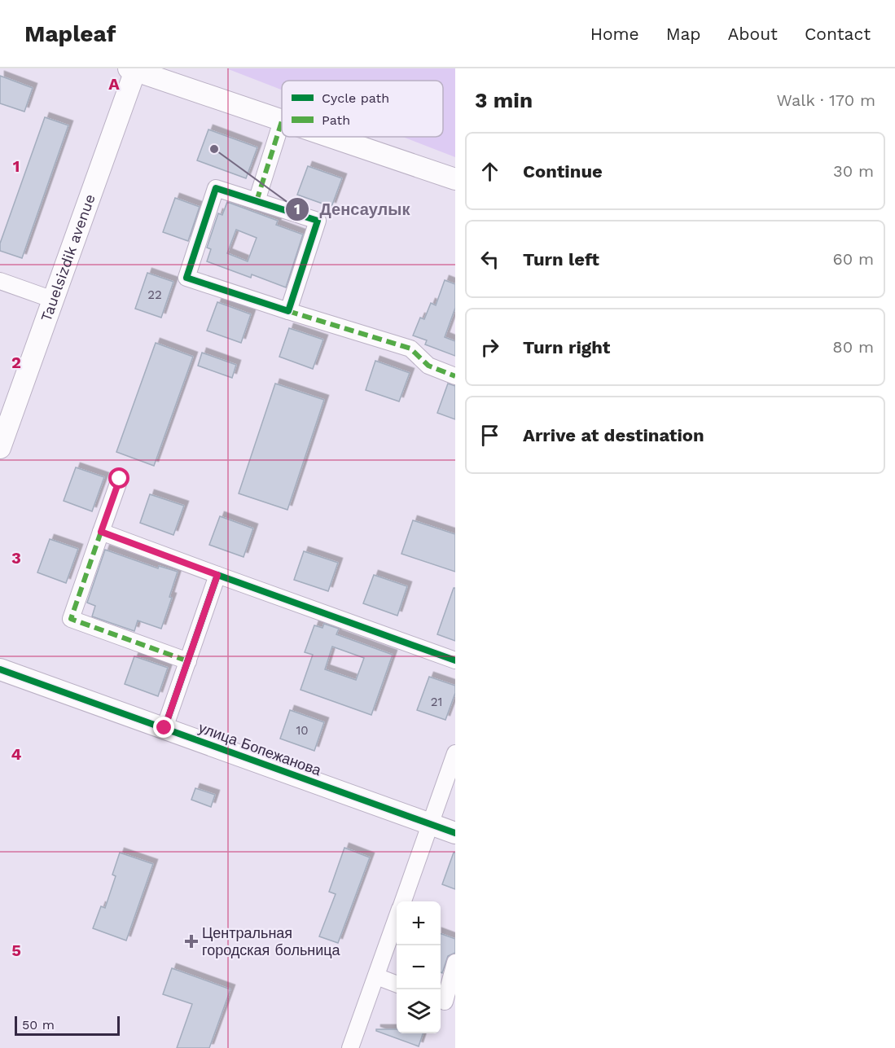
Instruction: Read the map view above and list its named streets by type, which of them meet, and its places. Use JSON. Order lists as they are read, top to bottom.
{
  "streets": {
    "street": ["Tauelsizdik avenue", "улица Бопежанова"]
  },
  "places": {
    "other": ["Денсаулык"],
    "health": ["Центральная городская больница"]
  },
  "house_numbers": ["22", "21", "10"],
  "legend": ["Cycle path", "Path"],
  "scale_bar": "50 m",
  "page": {
    "header": "Mapleaf",
    "nav": [
      "Home",
      "Map",
      "About",
      "Contact"
    ],
    "heading": ["3 min", "Walk · 170 m"],
    "list": [
      ["Continue", "30 m"],
      ["Turn left", "60 m"],
      ["Turn right", "80 m"],
      "Arrive at destination"
    ],
    "map_buttons": ["+", "−"],
    "scale": "50 m"
  },
  "grid": {
    "columns": ["A"],
    "rows": [
      "1",
      "2",
      "3",
      "4",
      "5"
    ]
  }
}
